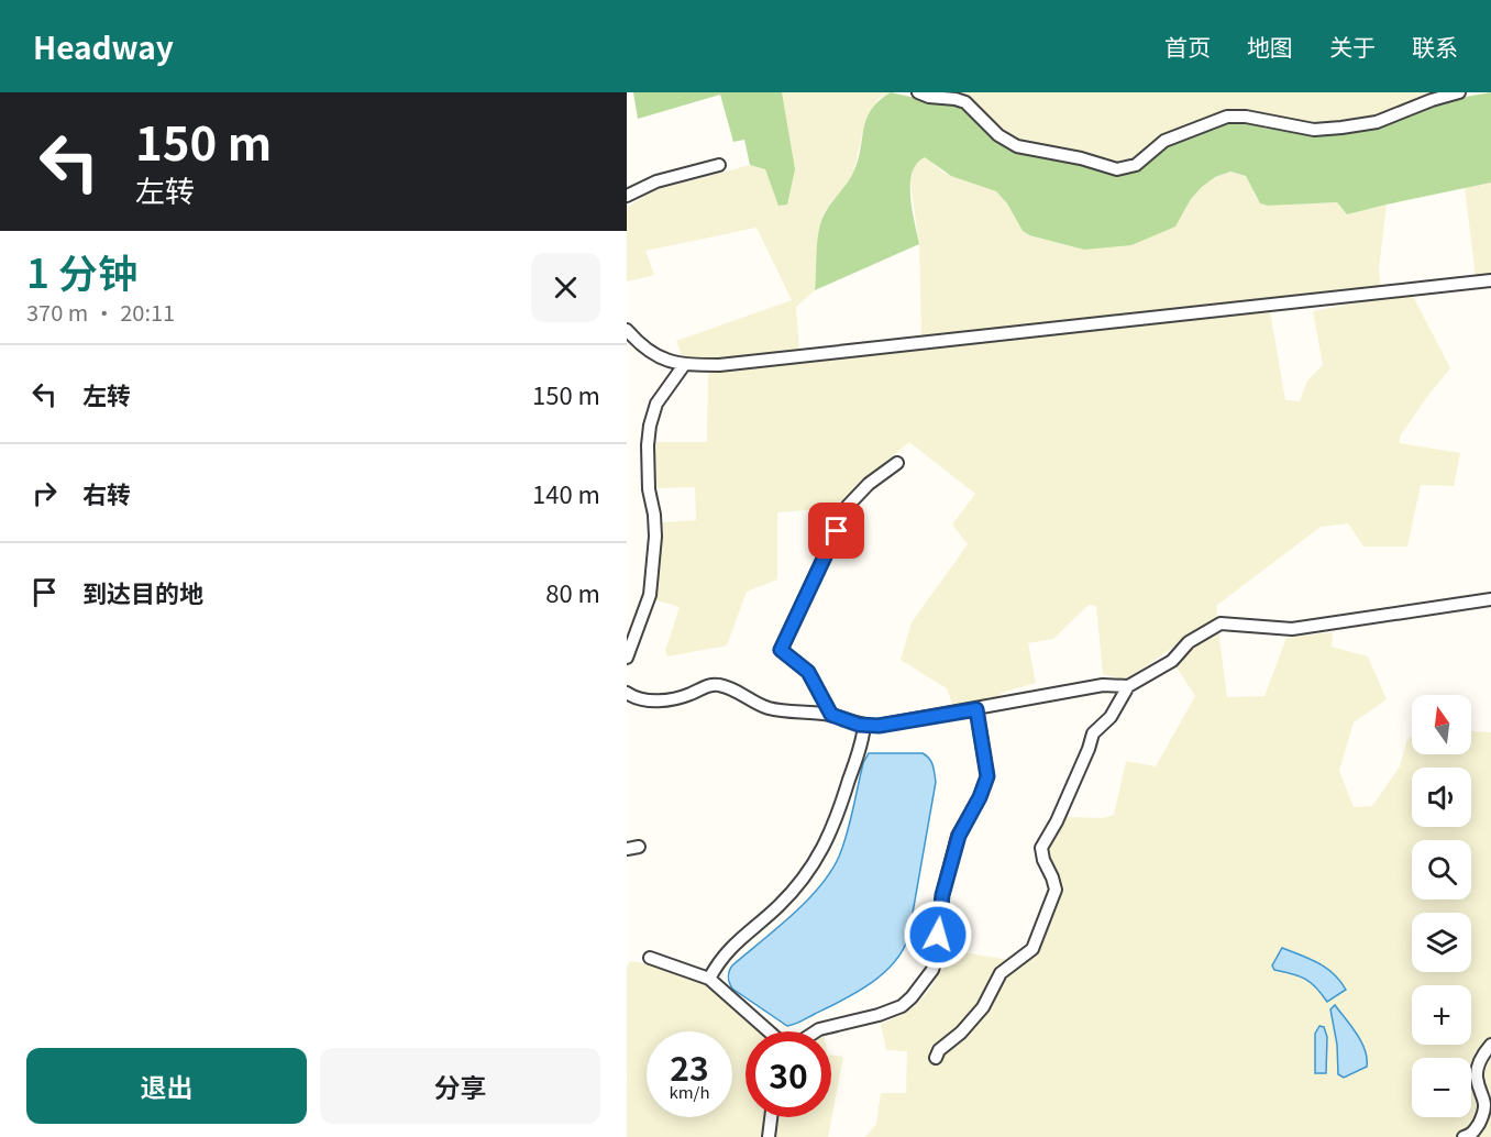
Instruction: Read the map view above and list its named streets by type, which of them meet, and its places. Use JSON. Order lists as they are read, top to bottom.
{
  "north": "top",
  "page": {
    "header": "Headway",
    "nav": [
      "首页",
      "地图",
      "关于",
      "联系"
    ],
    "turn": ["150 m", "左转"],
    "heading": ["1 分钟", "370 m · 20:11"],
    "list": [
      {
        "name": "左转",
        "value": "150 m"
      },
      {
        "name": "右转",
        "value": "140 m"
      },
      {
        "name": "到达目的地",
        "value": "80 m"
      }
    ],
    "map_buttons": ["+", "−"],
    "speed": "23 km/h",
    "limit": "30",
    "buttons": ["退出", "分享"]
  }
}
